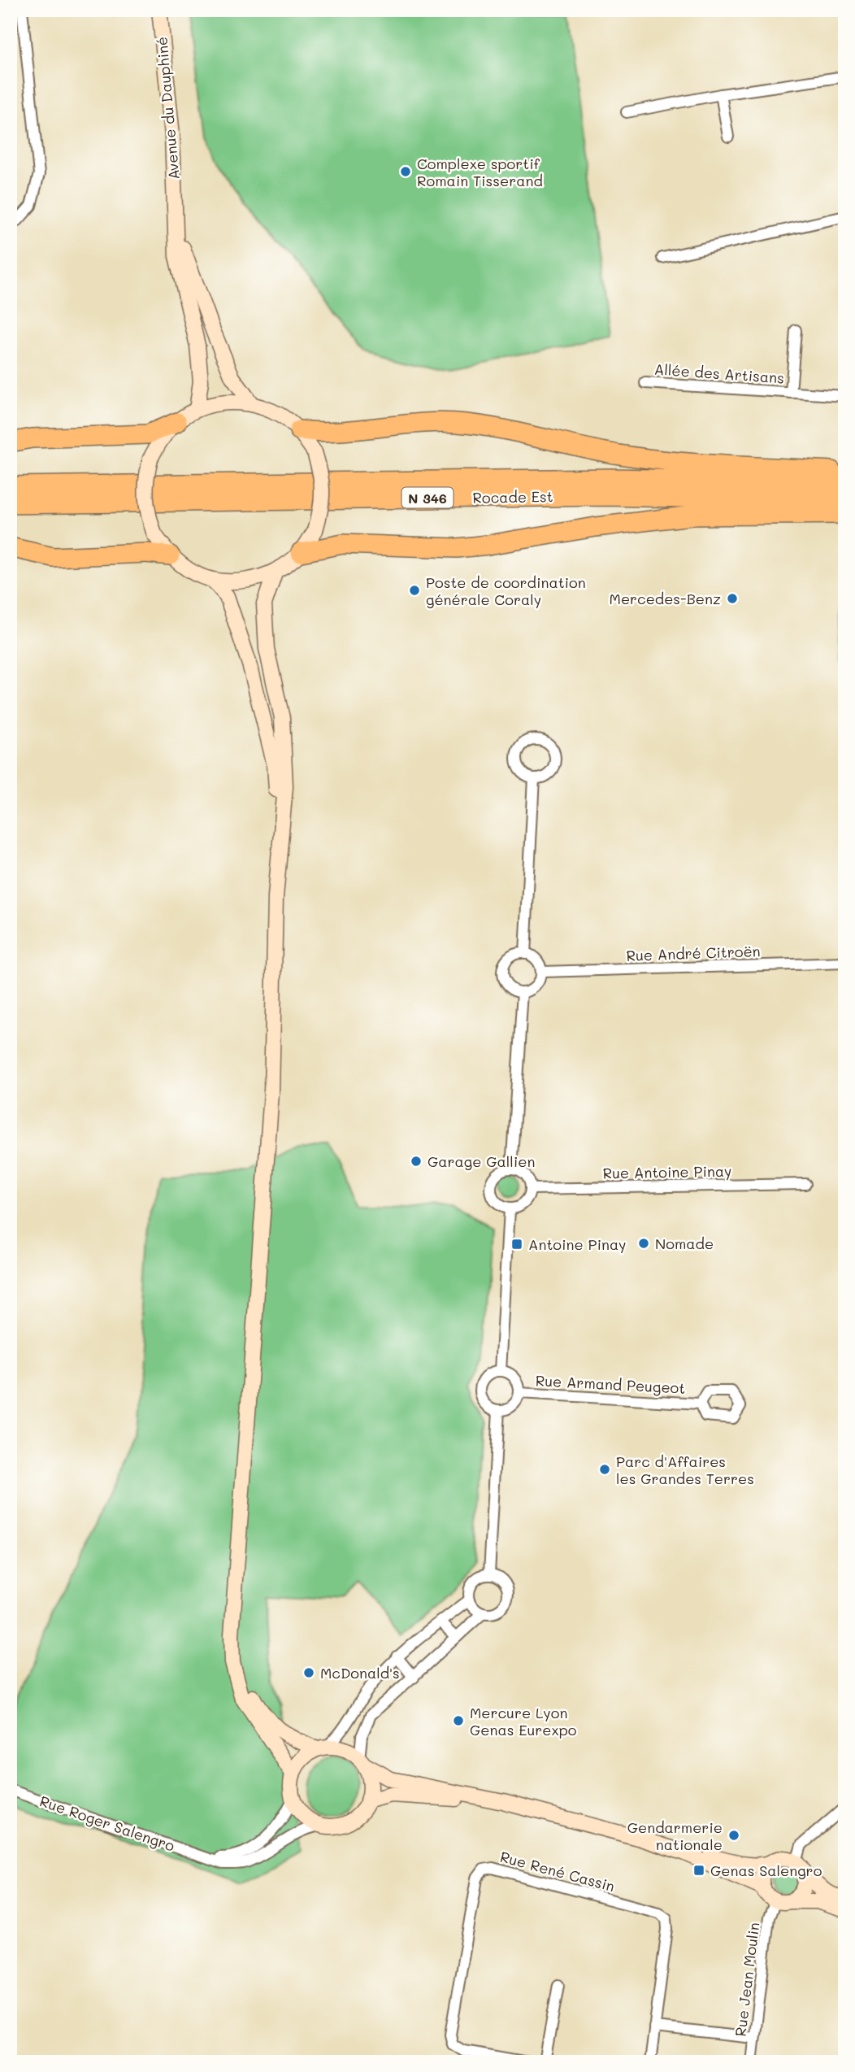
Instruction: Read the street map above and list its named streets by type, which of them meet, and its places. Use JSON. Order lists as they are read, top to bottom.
{
  "streets": {
    "highway": ["Rocade Est", "N 346"],
    "main road": ["Avenue du Dauphiné"],
    "street": [
      "Allée des Artisans",
      "Rue André Citroën",
      "Rue Antoine Pinay",
      "Rue Armand Peugeot",
      "Rue Roger Salengro",
      "Rue René Cassin",
      "Rue Jean Moulin"
    ]
  },
  "places": {
    "other": [
      "Complexe sportif Romain Tisserand",
      "Poste de coordination générale Coraly",
      "Mercedes-Benz",
      "Garage Gallien",
      "Nomade",
      "Parc d'Affaires les Grandes Terres",
      "McDonald's",
      "Mercure Lyon Genas Eurexpo",
      "Gendarmerie nationale"
    ],
    "transit": ["Antoine Pinay", "Genas Salengro"]
  }
}
